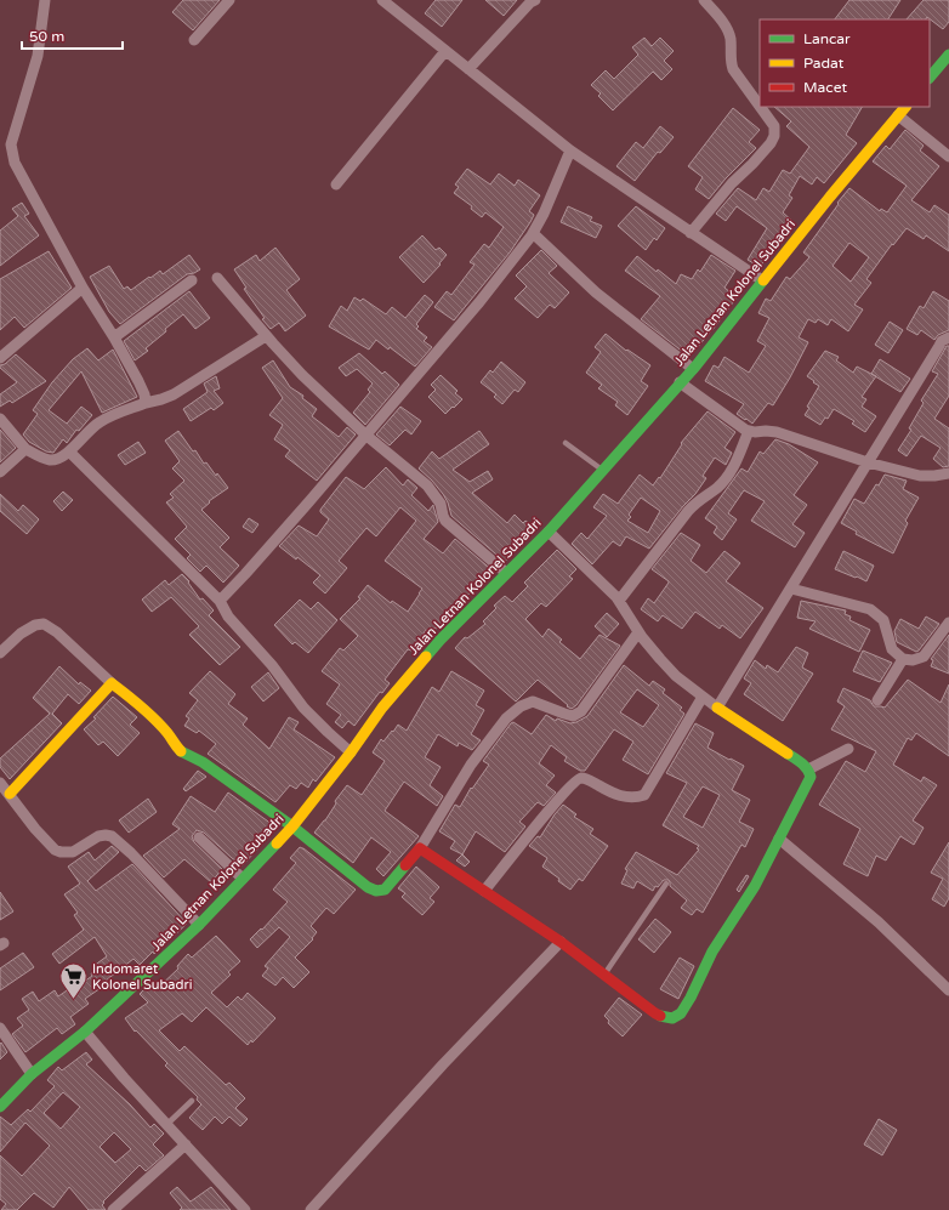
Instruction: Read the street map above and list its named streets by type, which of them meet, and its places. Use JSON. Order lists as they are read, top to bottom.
{
  "streets": {
    "main road": ["Jalan Letnan Kolonel Subadri"]
  },
  "places": {
    "supermarket": ["Indomaret Kolonel Subadri"]
  },
  "legend": ["Lancar", "Padat", "Macet"],
  "scale_bar": "50 m"
}
